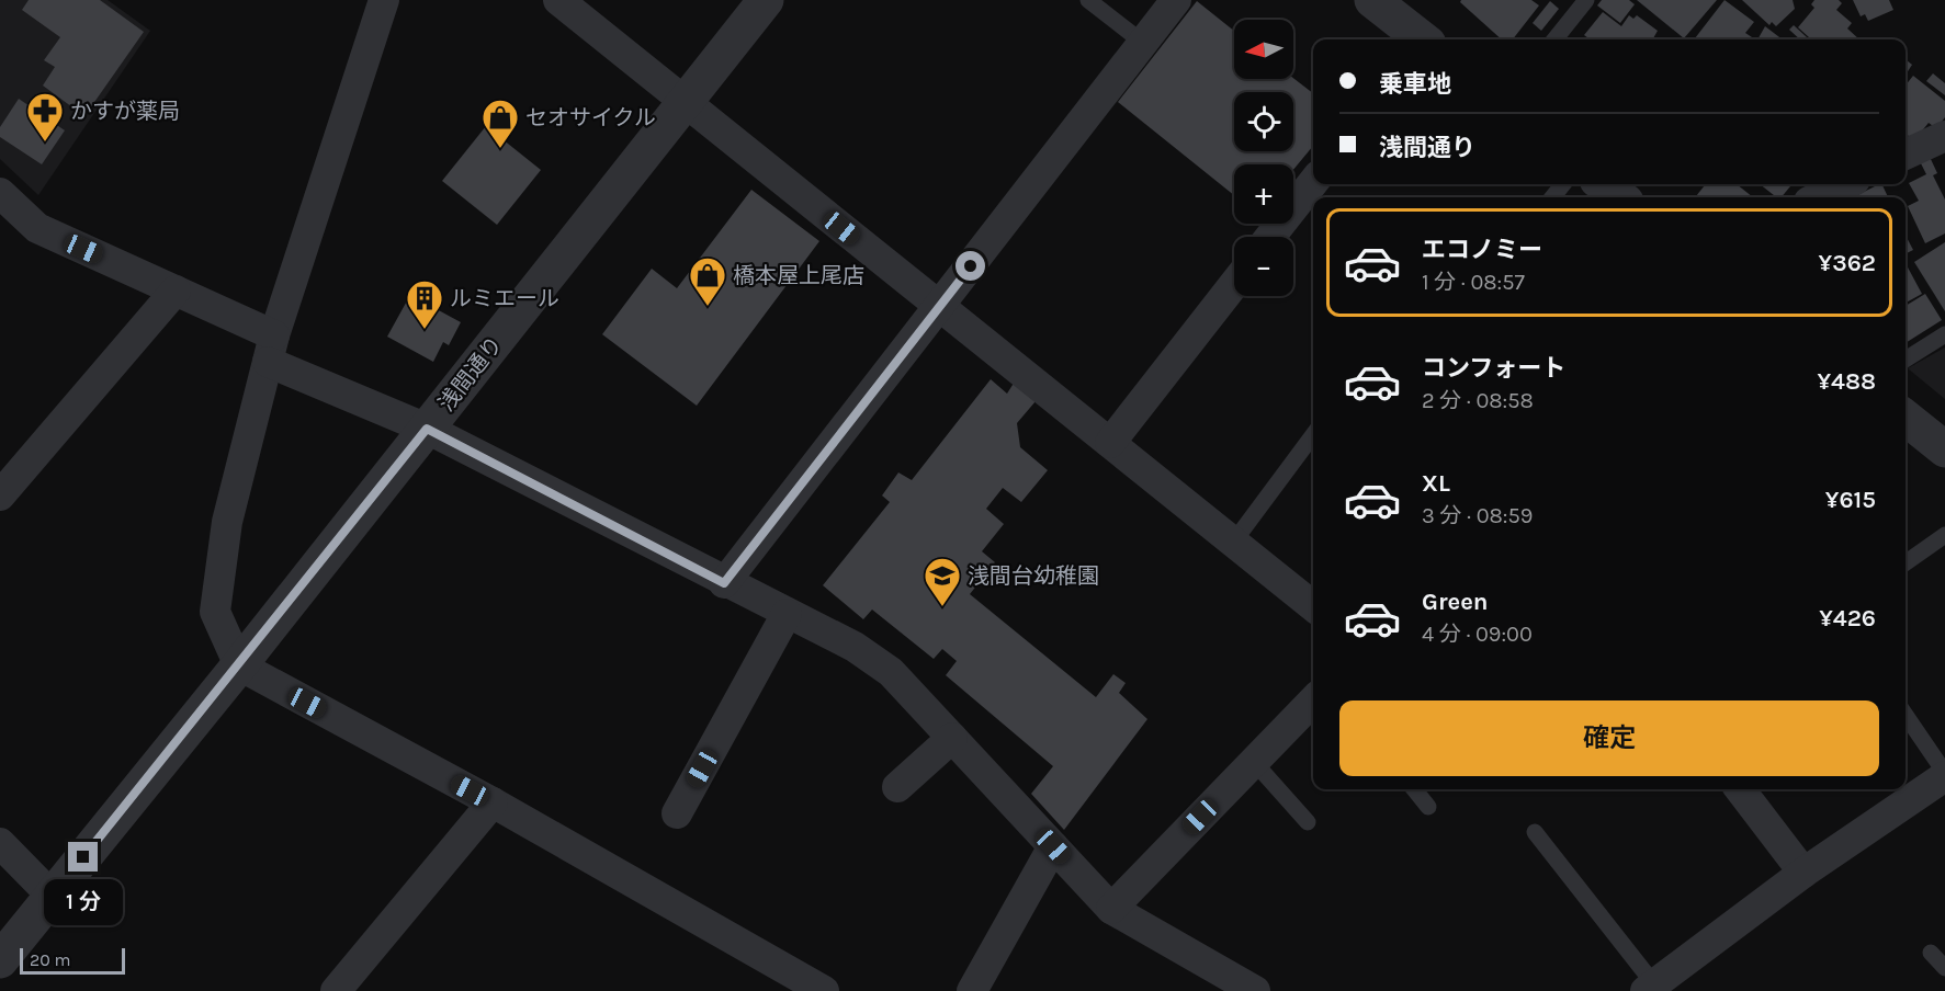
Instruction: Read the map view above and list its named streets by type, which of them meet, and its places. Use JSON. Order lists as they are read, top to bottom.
{
  "streets": {
    "street": ["浅間通り"]
  },
  "places": {
    "pharmacy": ["かすが薬局"],
    "shop": ["セオサイクル", "橋本屋上尾店"],
    "building": ["ルミエール"],
    "school or university": ["浅間台幼稚園"]
  },
  "scale_bar": "20 m",
  "north": "left",
  "page": {
    "map_buttons": ["+", "−"],
    "banner": ["乗車地", "浅間通り"],
    "list": [
      {
        "name": "エコノミー",
        "note": "1 分 · 08:57",
        "value": "¥362"
      },
      {
        "name": "コンフォート",
        "note": "2 分 · 08:58",
        "value": "¥488"
      },
      {
        "name": "XL",
        "note": "3 分 · 08:59",
        "value": "¥615"
      },
      {
        "name": "Green",
        "note": "4 分 · 09:00",
        "value": "¥426"
      }
    ],
    "buttons": "確定",
    "bubble": "1 分",
    "scale": "20 m"
  }
}
